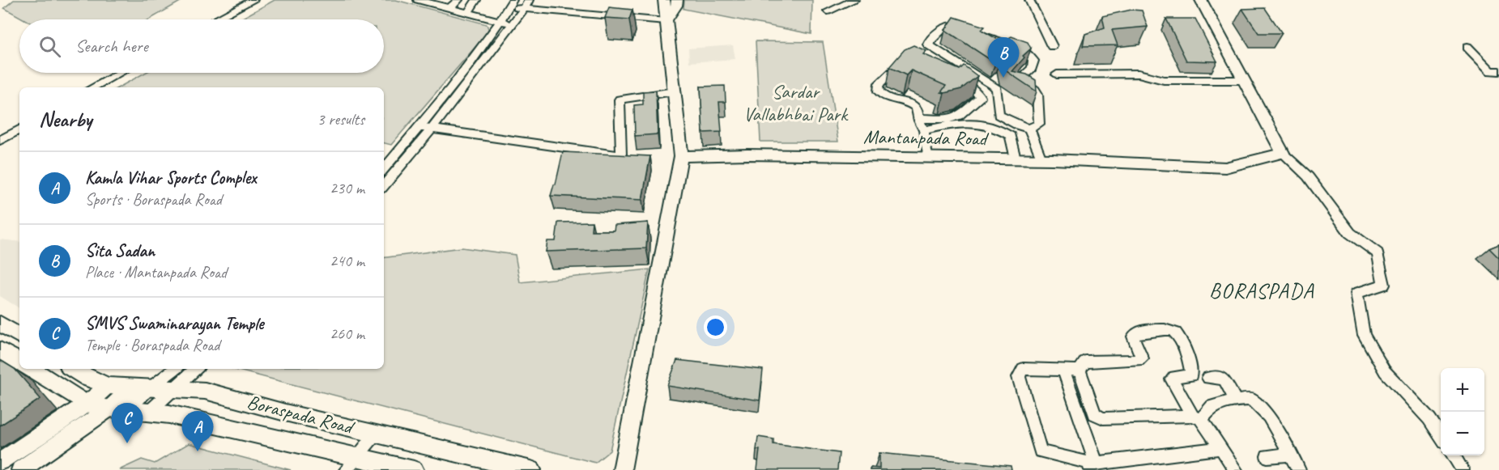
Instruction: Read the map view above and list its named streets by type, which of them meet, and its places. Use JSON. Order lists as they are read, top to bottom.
{
  "streets": {
    "main road": ["Boraspada Road"],
    "street": ["Mantanpada Road"]
  },
  "districts": ["BORASPADA"],
  "parks": ["Sardar Vallabhbai Park"],
  "page": {
    "search": "Search here",
    "pins": ["B", "C", "A"],
    "heading": ["Nearby", "3 results"],
    "list": [
      {
        "mark": "A",
        "name": "Kamla Vihar Sports Complex",
        "note": "Sports · Boraspada Road",
        "value": "230 m"
      },
      {
        "mark": "B",
        "name": "Sita Sadan",
        "note": "Place · Mantanpada Road",
        "value": "240 m"
      },
      {
        "mark": "C",
        "name": "SMVS Swaminarayan Temple",
        "note": "Temple · Boraspada Road",
        "value": "260 m"
      }
    ],
    "map_buttons": ["+", "−"]
  }
}
